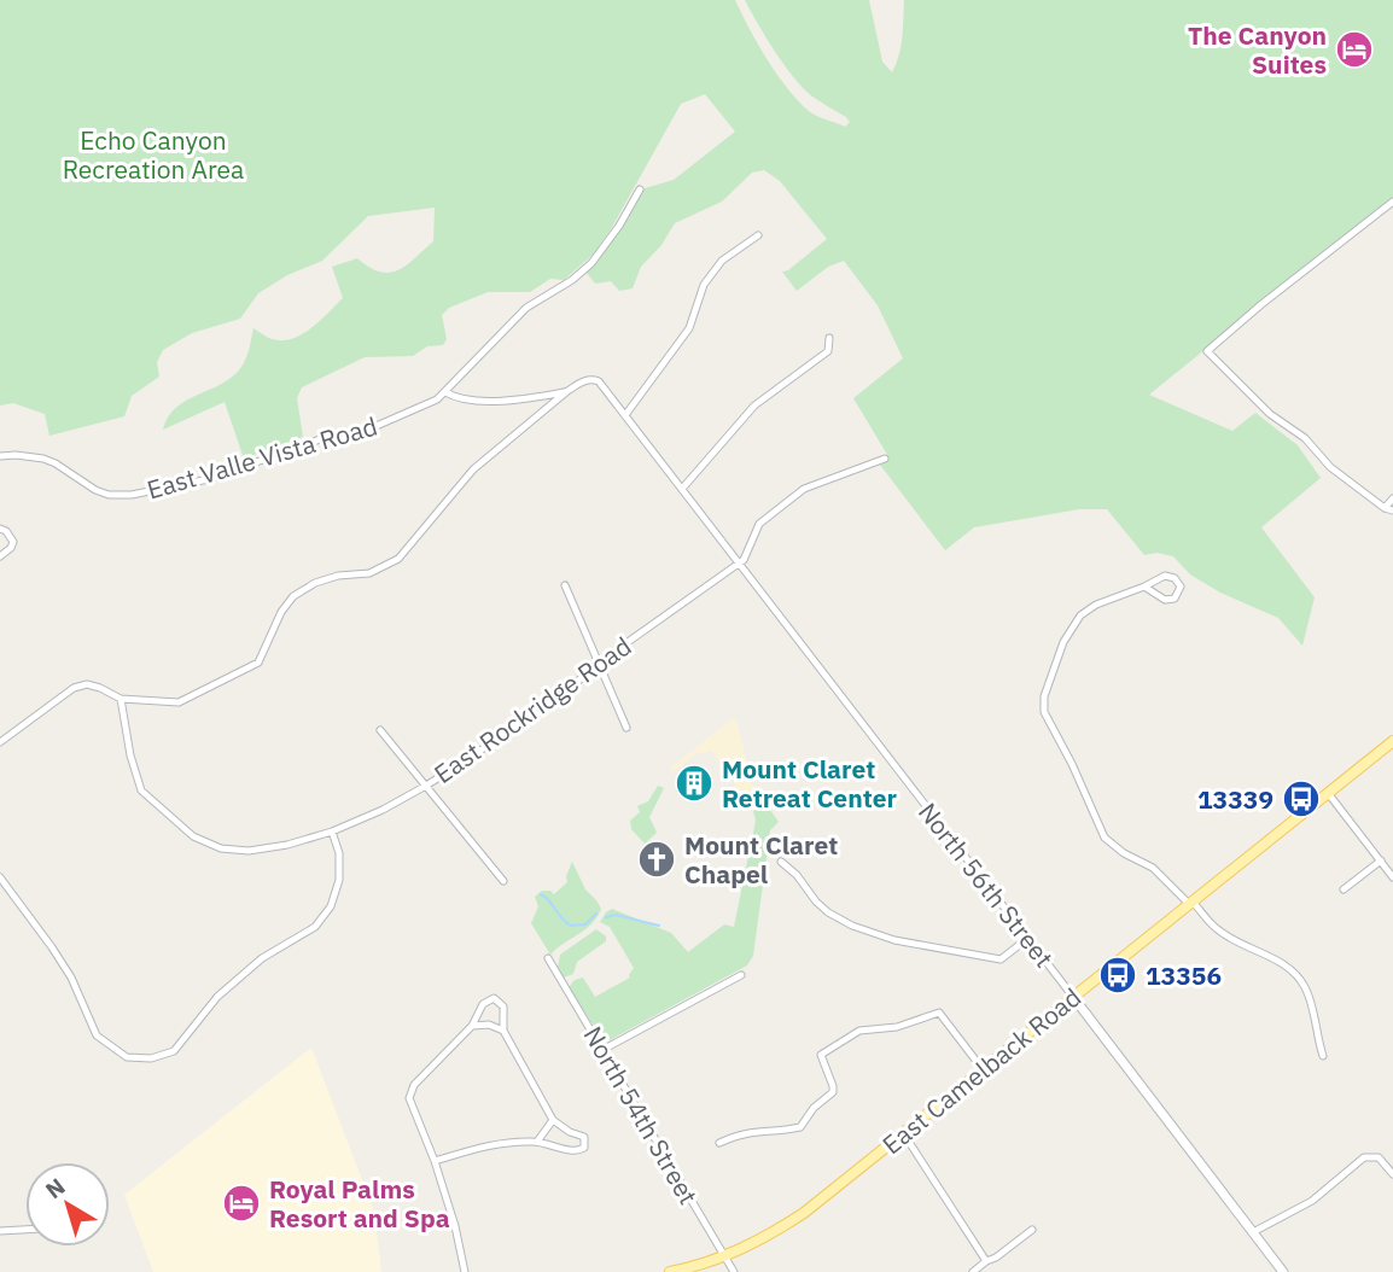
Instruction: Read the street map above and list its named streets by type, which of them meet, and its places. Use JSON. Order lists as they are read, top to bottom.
{
  "streets": {
    "main road": ["North 56th Street", "East Camelback Road"],
    "street": ["East Valle Vista Road", "East Rockridge Road", "North 54th Street"]
  },
  "crossings": [
    ["East Rockridge Road", "North 56th Street"],
    ["North 56th Street", "East Camelback Road"],
    ["East Camelback Road", "North 54th Street"]
  ],
  "parks": ["Echo Canyon Recreation Area"],
  "places": {
    "hotel": ["The Canyon Suites", "Royal Palms Resort and Spa"],
    "building": ["Mount Claret Retreat Center"],
    "bus stop": ["13339", "13356"],
    "church": ["Mount Claret Chapel"]
  },
  "north": "top left"
}
